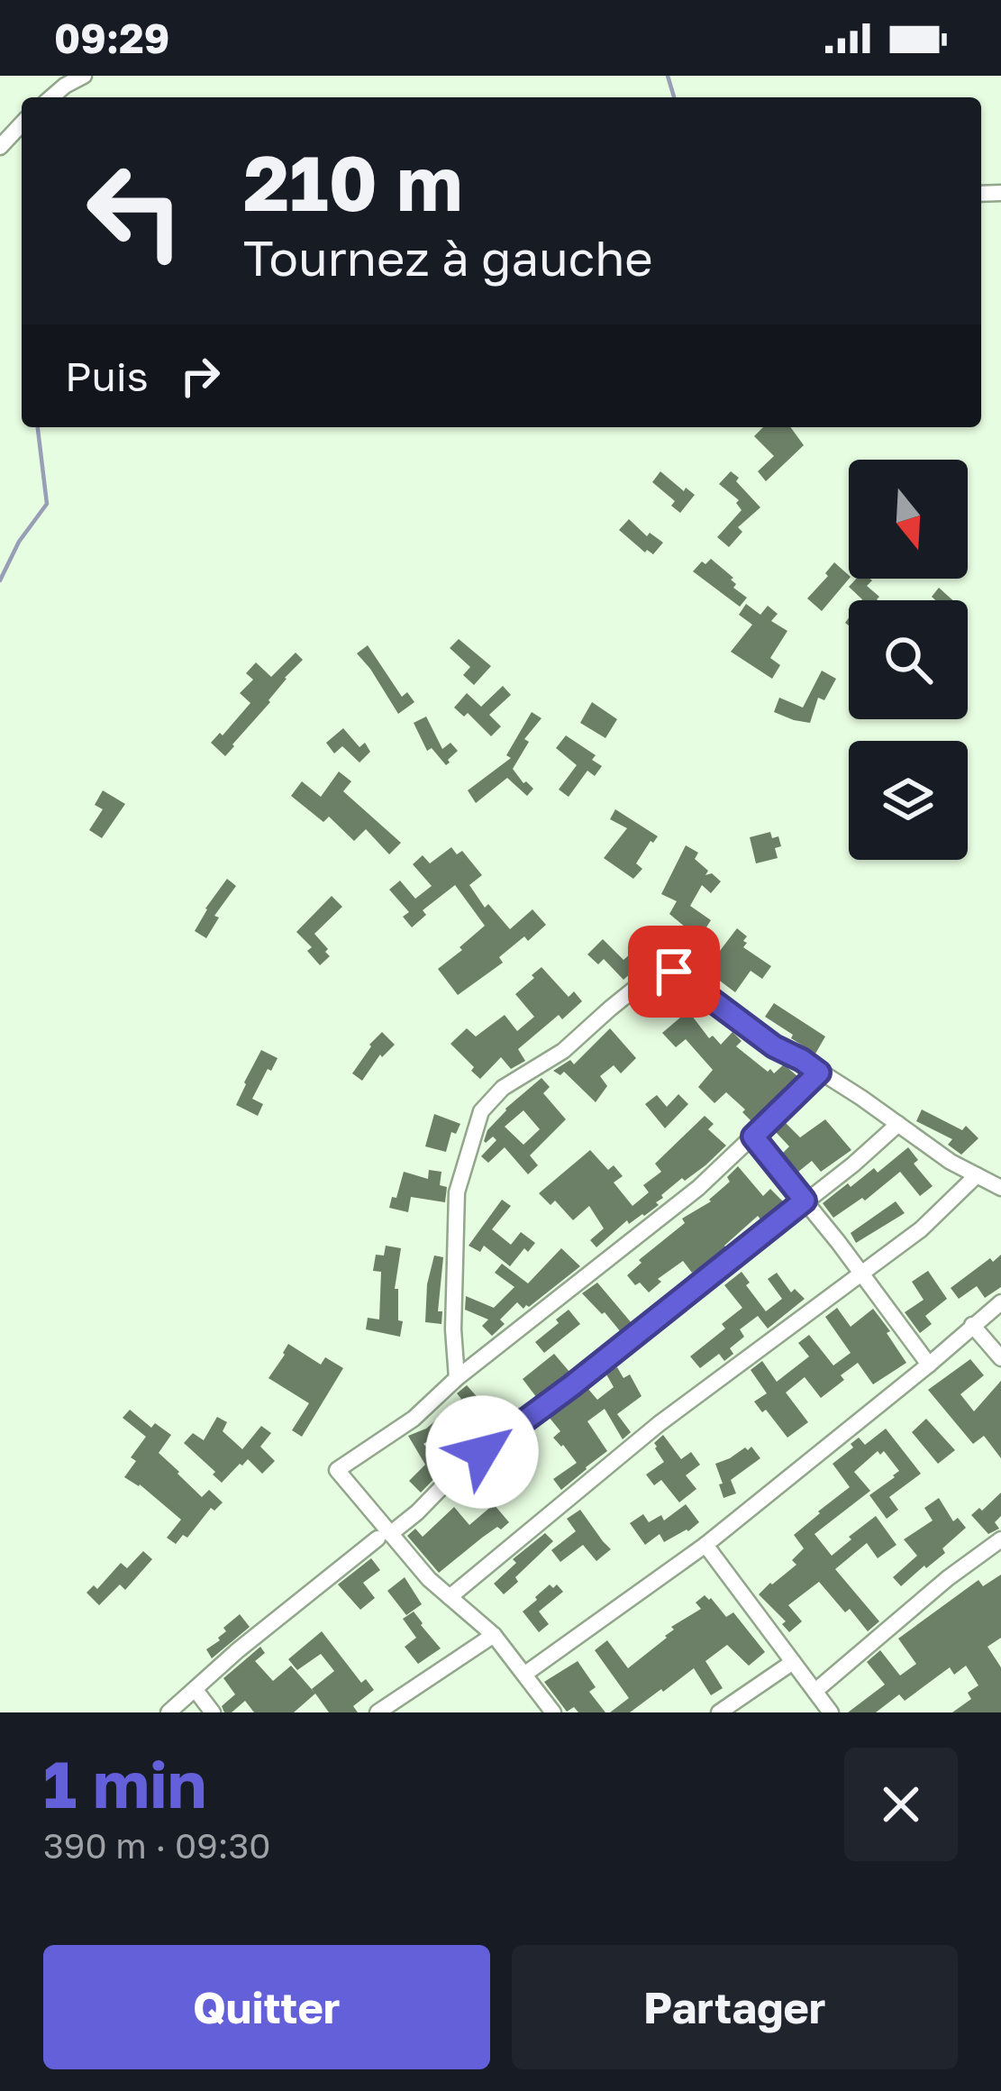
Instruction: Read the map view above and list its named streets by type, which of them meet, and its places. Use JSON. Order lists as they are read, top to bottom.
{
  "north": "bottom",
  "page": {
    "status": "09:29",
    "turn": ["210 m", "Tournez à gauche"],
    "then": "Puis",
    "heading": ["1 min", "390 m · 09:30"],
    "buttons": ["Quitter", "Partager"]
  }
}
